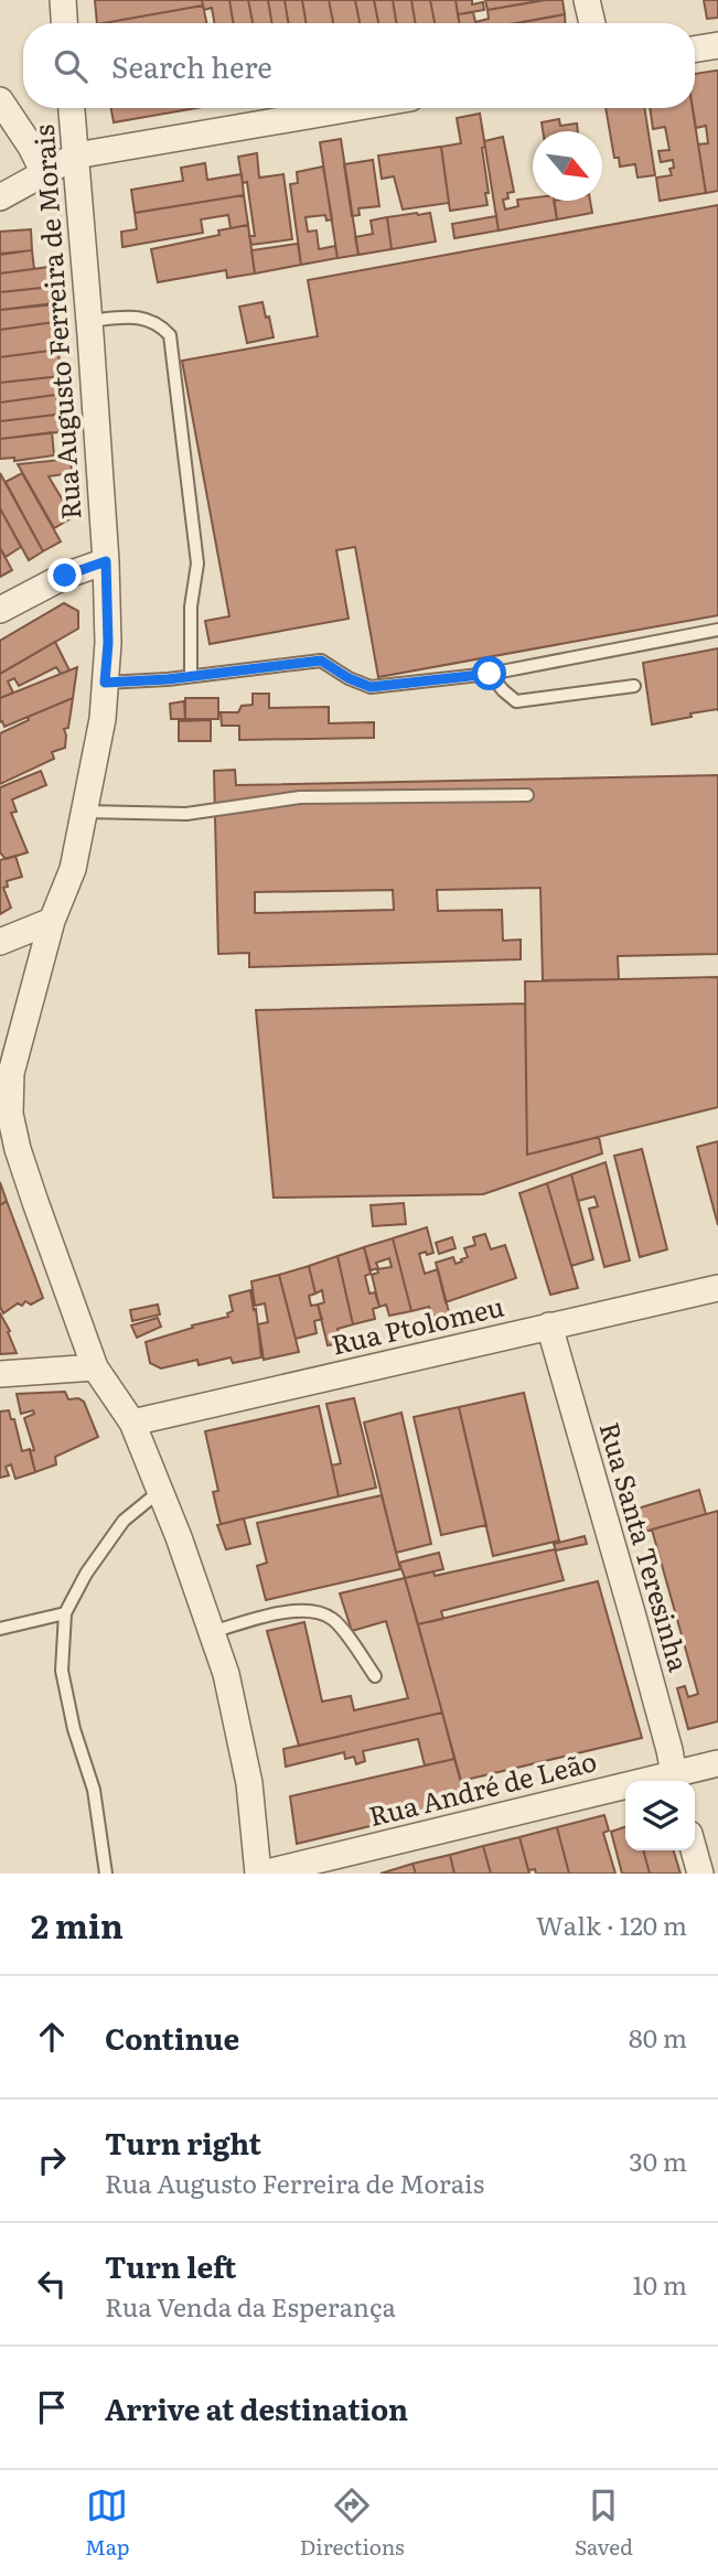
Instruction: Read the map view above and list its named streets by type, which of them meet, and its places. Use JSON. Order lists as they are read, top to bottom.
{
  "streets": {
    "street": [
      "Rua Augusto Ferreira de Morais",
      "Rua Ptolomeu",
      "Rua Santa Teresinha",
      "Rua André de Leão"
    ]
  },
  "crossings": [
    ["Rua Augusto Ferreira de Morais", "Rua Ptolomeu"],
    ["Rua Augusto Ferreira de Morais", "Rua André de Leão"],
    ["Rua Ptolomeu", "Rua Santa Teresinha"],
    ["Rua Santa Teresinha", "Rua André de Leão"]
  ],
  "north": "bottom right",
  "page": {
    "search": "Search here",
    "heading": ["2 min", "Walk · 120 m"],
    "list": [
      ["Continue", "80 m"],
      ["Turn right", "Rua Augusto Ferreira de Morais", "30 m"],
      ["Turn left", "Rua Venda da Esperança", "10 m"],
      "Arrive at destination"
    ],
    "nav": ["Map", "Directions", "Saved"]
  }
}
